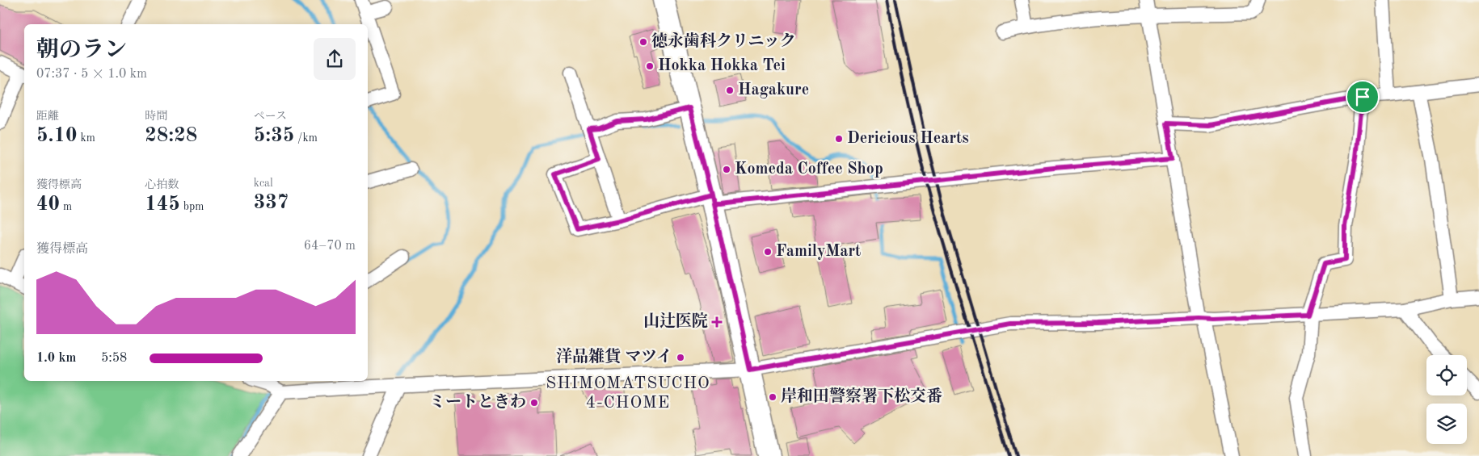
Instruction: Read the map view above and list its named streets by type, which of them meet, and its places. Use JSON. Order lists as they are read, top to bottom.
{
  "districts": ["SHIMOMATSUCHO 4-CHOME"],
  "places": {
    "other": [
      "徳永歯科クリニック",
      "Hokka Hokka Tei",
      "Hagakure",
      "Dericious Hearts",
      "Komeda Coffee Shop",
      "FamilyMart",
      "洋品雑貨 マツイ",
      "岸和田警察署下松交番",
      "ミートときわ"
    ],
    "health": ["山辻医院"]
  },
  "page": {
    "heading": ["朝のラン", "07:37 · 5 × 1.0 km"],
    "stats": [
      ["距離", "5.10 km"],
      ["時間", "28:28"],
      ["ペース", "5:35 /km"],
      ["獲得標高", "40 m"],
      ["心拍数", "145 bpm"],
      ["kcal", "337"]
    ],
    "chart": ["獲得標高", "64–70 m"],
    "list": [
      {
        "name": "1.0 km",
        "note": "5:58"
      }
    ]
  }
}
